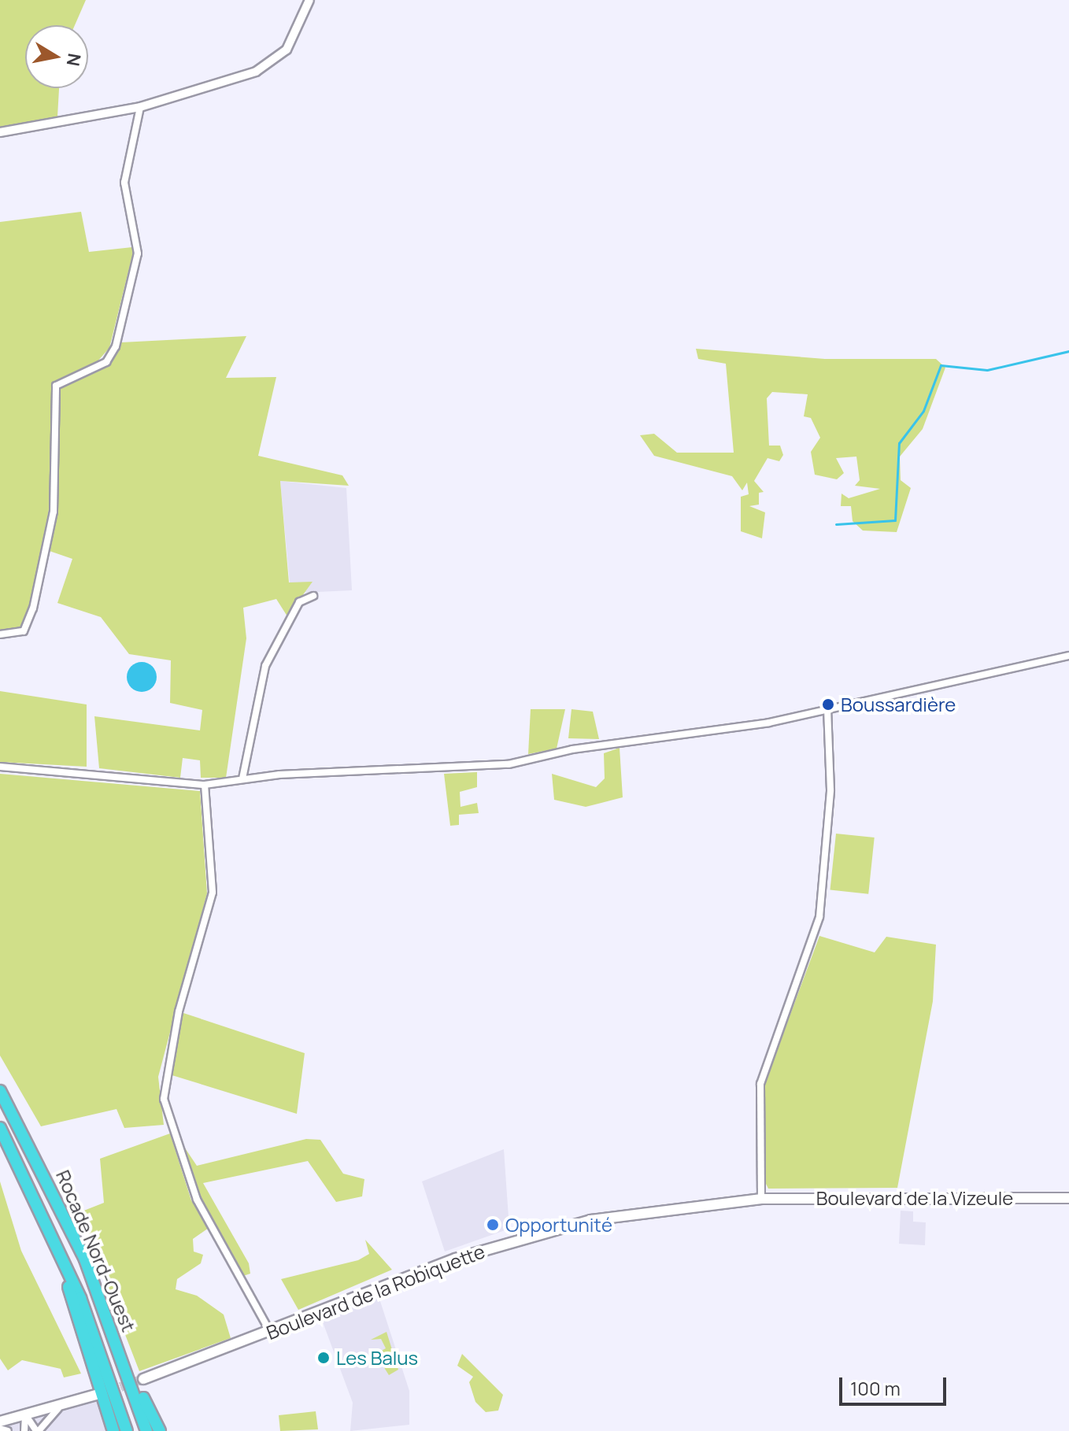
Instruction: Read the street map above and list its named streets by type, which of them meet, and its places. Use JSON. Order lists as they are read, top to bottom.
{
  "streets": {
    "highway": ["Rocade Nord-Ouest"],
    "main road": ["Boulevard de la Vizeule", "Boulevard de la Robiquette"]
  },
  "crossings": [
    ["Boulevard de la Vizeule", "Boulevard de la Robiquette"]
  ],
  "places": ["Boussardière", "Opportunité", "Les Balus"],
  "scale_bar": "100 m",
  "north": "right"
}
